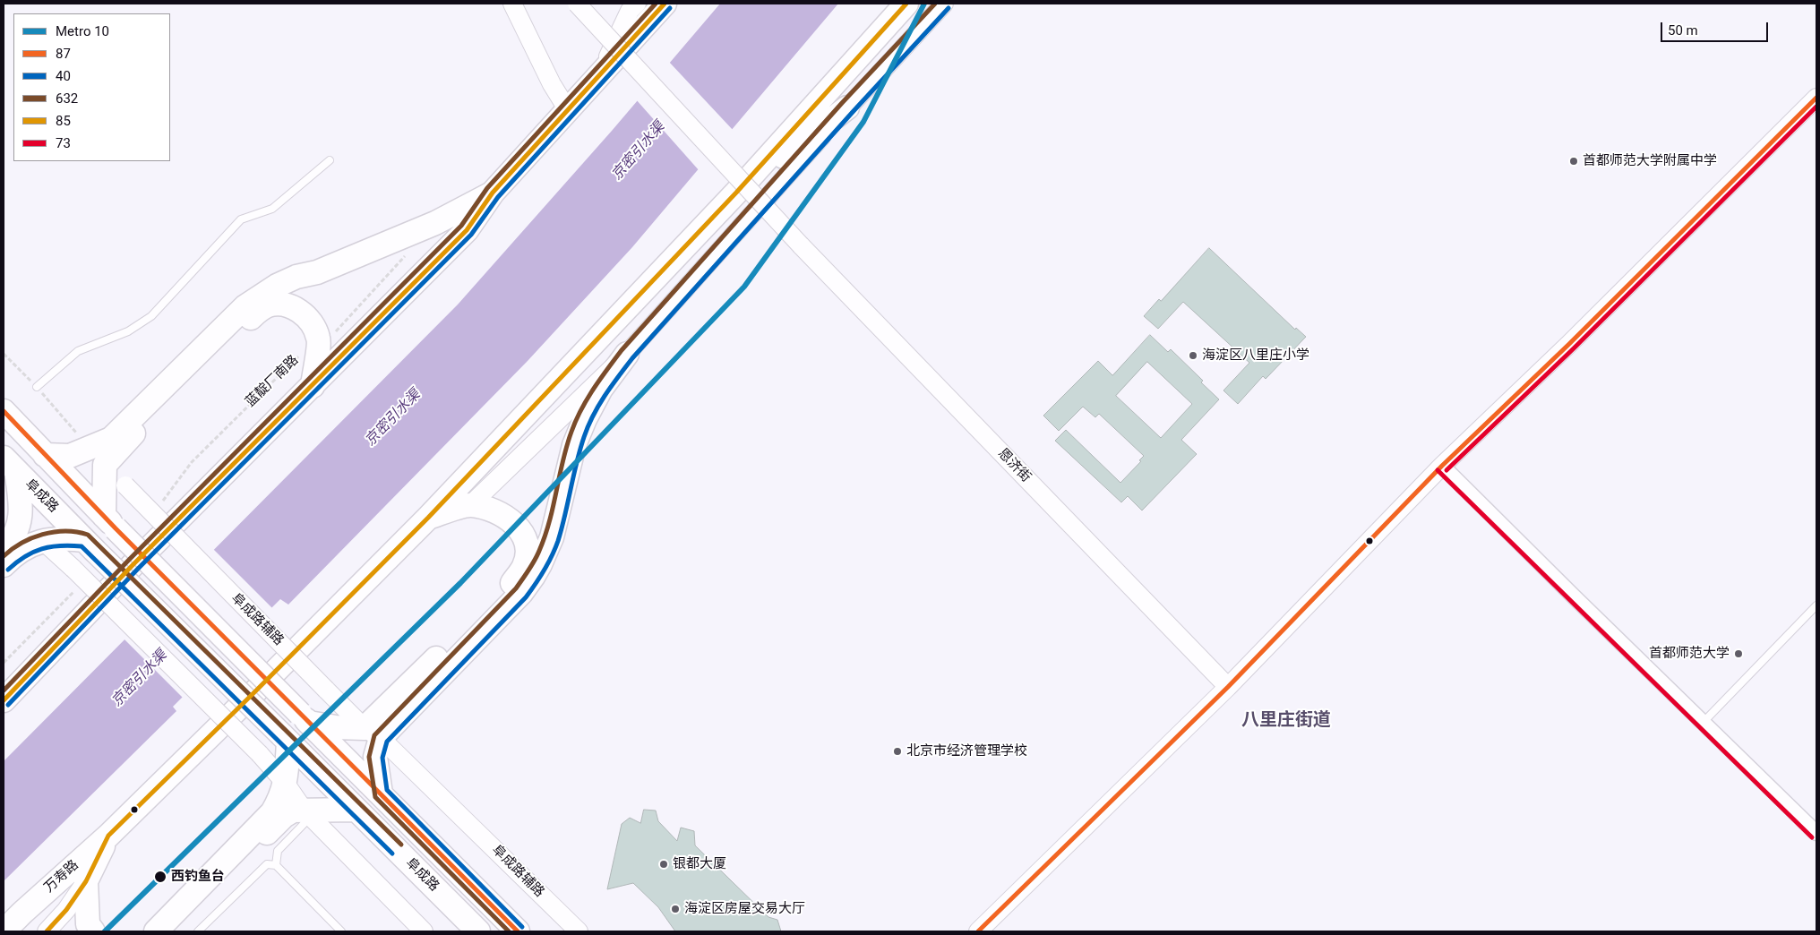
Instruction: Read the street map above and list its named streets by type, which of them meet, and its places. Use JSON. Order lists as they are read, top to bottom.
{
  "streets": {
    "highway": ["阜成路", "万寿路"],
    "street": ["恩济街", "阜成路辅路"],
    "path": ["蓝靛厂南路"]
  },
  "districts": ["八里庄街道"],
  "water": ["京密引水渠"],
  "places": [
    "首都师范大学附属中学",
    "海淀区八里庄小学",
    "首都师范大学",
    "北京市经济管理学校",
    "银都大厦",
    "西钓鱼台",
    "海淀区房屋交易大厅"
  ],
  "lines": [
    "metro line 10",
    "transit line 632",
    "transit line 85",
    "transit line 40",
    "transit line 87",
    "transit line 73"
  ],
  "legend": [
    "Metro 10",
    "87",
    "40",
    "632",
    "85",
    "73"
  ],
  "scale_bar": "50 m"
}
